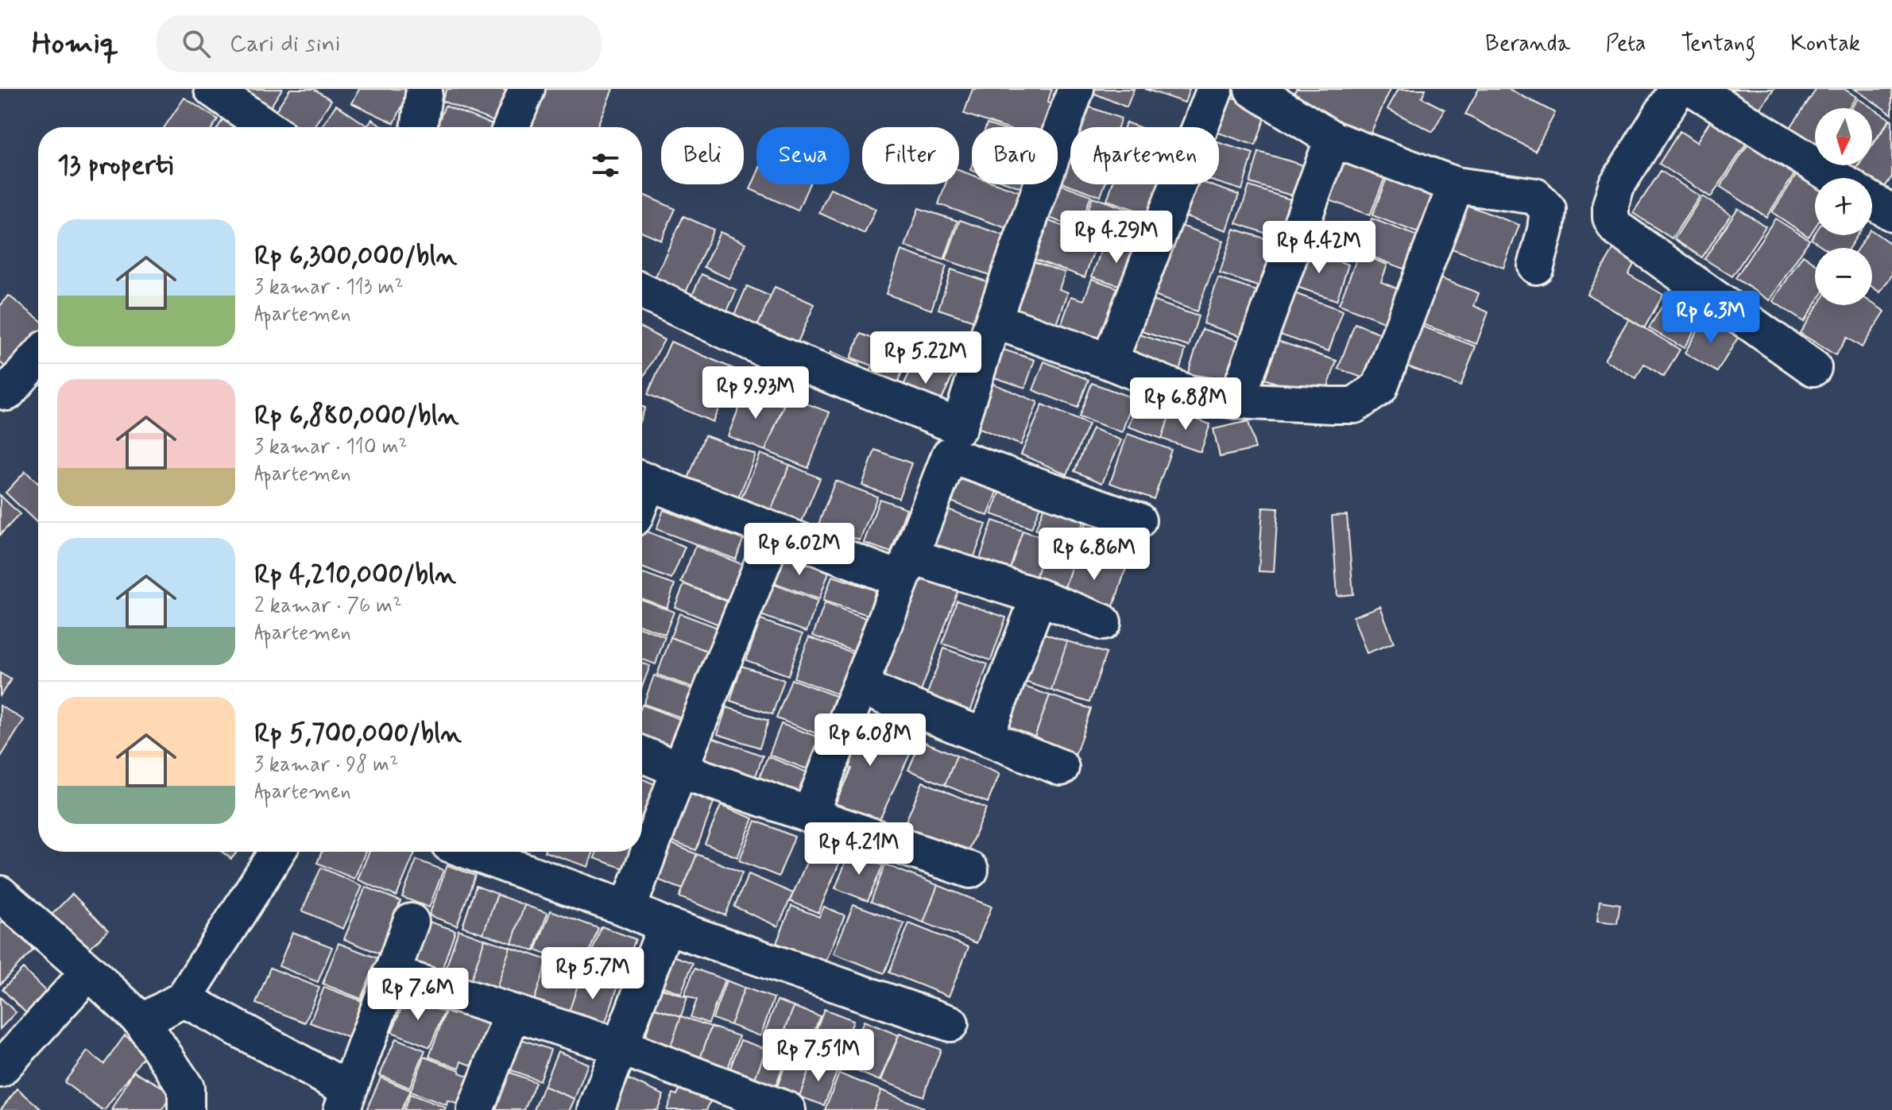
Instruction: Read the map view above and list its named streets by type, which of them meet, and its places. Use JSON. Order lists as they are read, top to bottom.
{
  "north": "bottom",
  "page": {
    "header": "Homiq",
    "search": "Cari di sini",
    "nav": [
      "Beranda",
      "Peta",
      "Tentang",
      "Kontak"
    ],
    "map_buttons": ["+", "−"],
    "chip": [
      "Beli",
      "Sewa",
      "Filter",
      "Baru",
      "Apartemen"
    ],
    "heading": "13 properti",
    "list": [
      {
        "name": "Rp 6,300,000/bln",
        "note": "3 kamar · 113 m² · Apartemen"
      },
      {
        "name": "Rp 6,880,000/bln",
        "note": "3 kamar · 110 m² · Apartemen"
      },
      {
        "name": "Rp 4,210,000/bln",
        "note": "2 kamar · 76 m² · Apartemen"
      },
      {
        "name": "Rp 5,700,000/bln",
        "note": "3 kamar · 98 m² · Apartemen"
      }
    ],
    "price": [
      "Rp 4.29M",
      "Rp 4.42M",
      "Rp 6.3M",
      "Rp 5.22M",
      "Rp 9.93M",
      "Rp 6.88M",
      "Rp 6.02M",
      "Rp 6.86M",
      "Rp 6.08M",
      "Rp 4.21M",
      "Rp 5.7M",
      "Rp 7.6M",
      "Rp 7.51M"
    ]
  }
}
